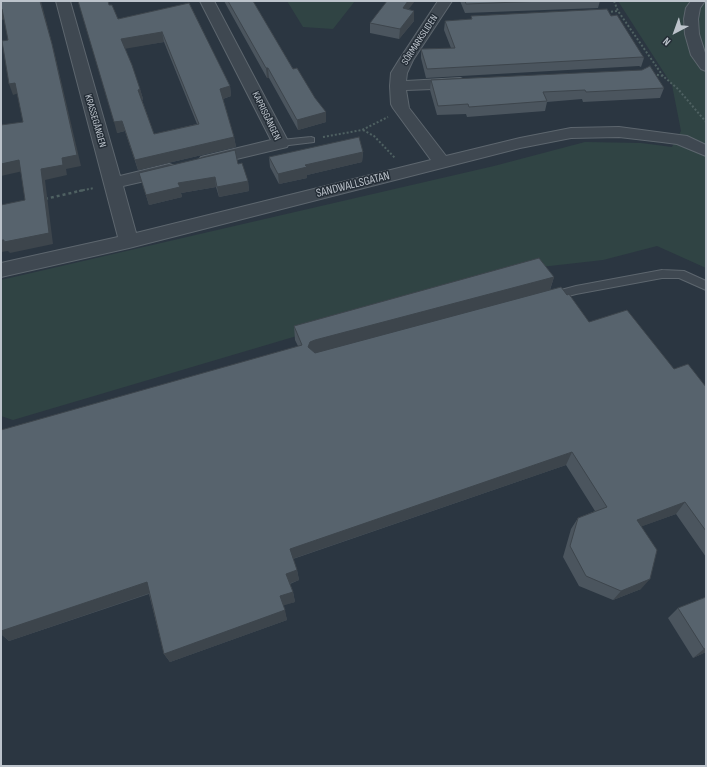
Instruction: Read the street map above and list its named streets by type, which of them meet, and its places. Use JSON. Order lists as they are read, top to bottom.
{
  "streets": {
    "street": [
      "SÖRMARKSLIDEN",
      "KAPRISGÅNGEN",
      "KRASSEGÅNGEN",
      "SANDWALLSGATAN"
    ]
  },
  "crossings": [
    ["SÖRMARKSLIDEN", "SANDWALLSGATAN"],
    ["KAPRISGÅNGEN", "KRASSEGÅNGEN"],
    ["KRASSEGÅNGEN", "SANDWALLSGATAN"]
  ],
  "north": "bottom left"
}
